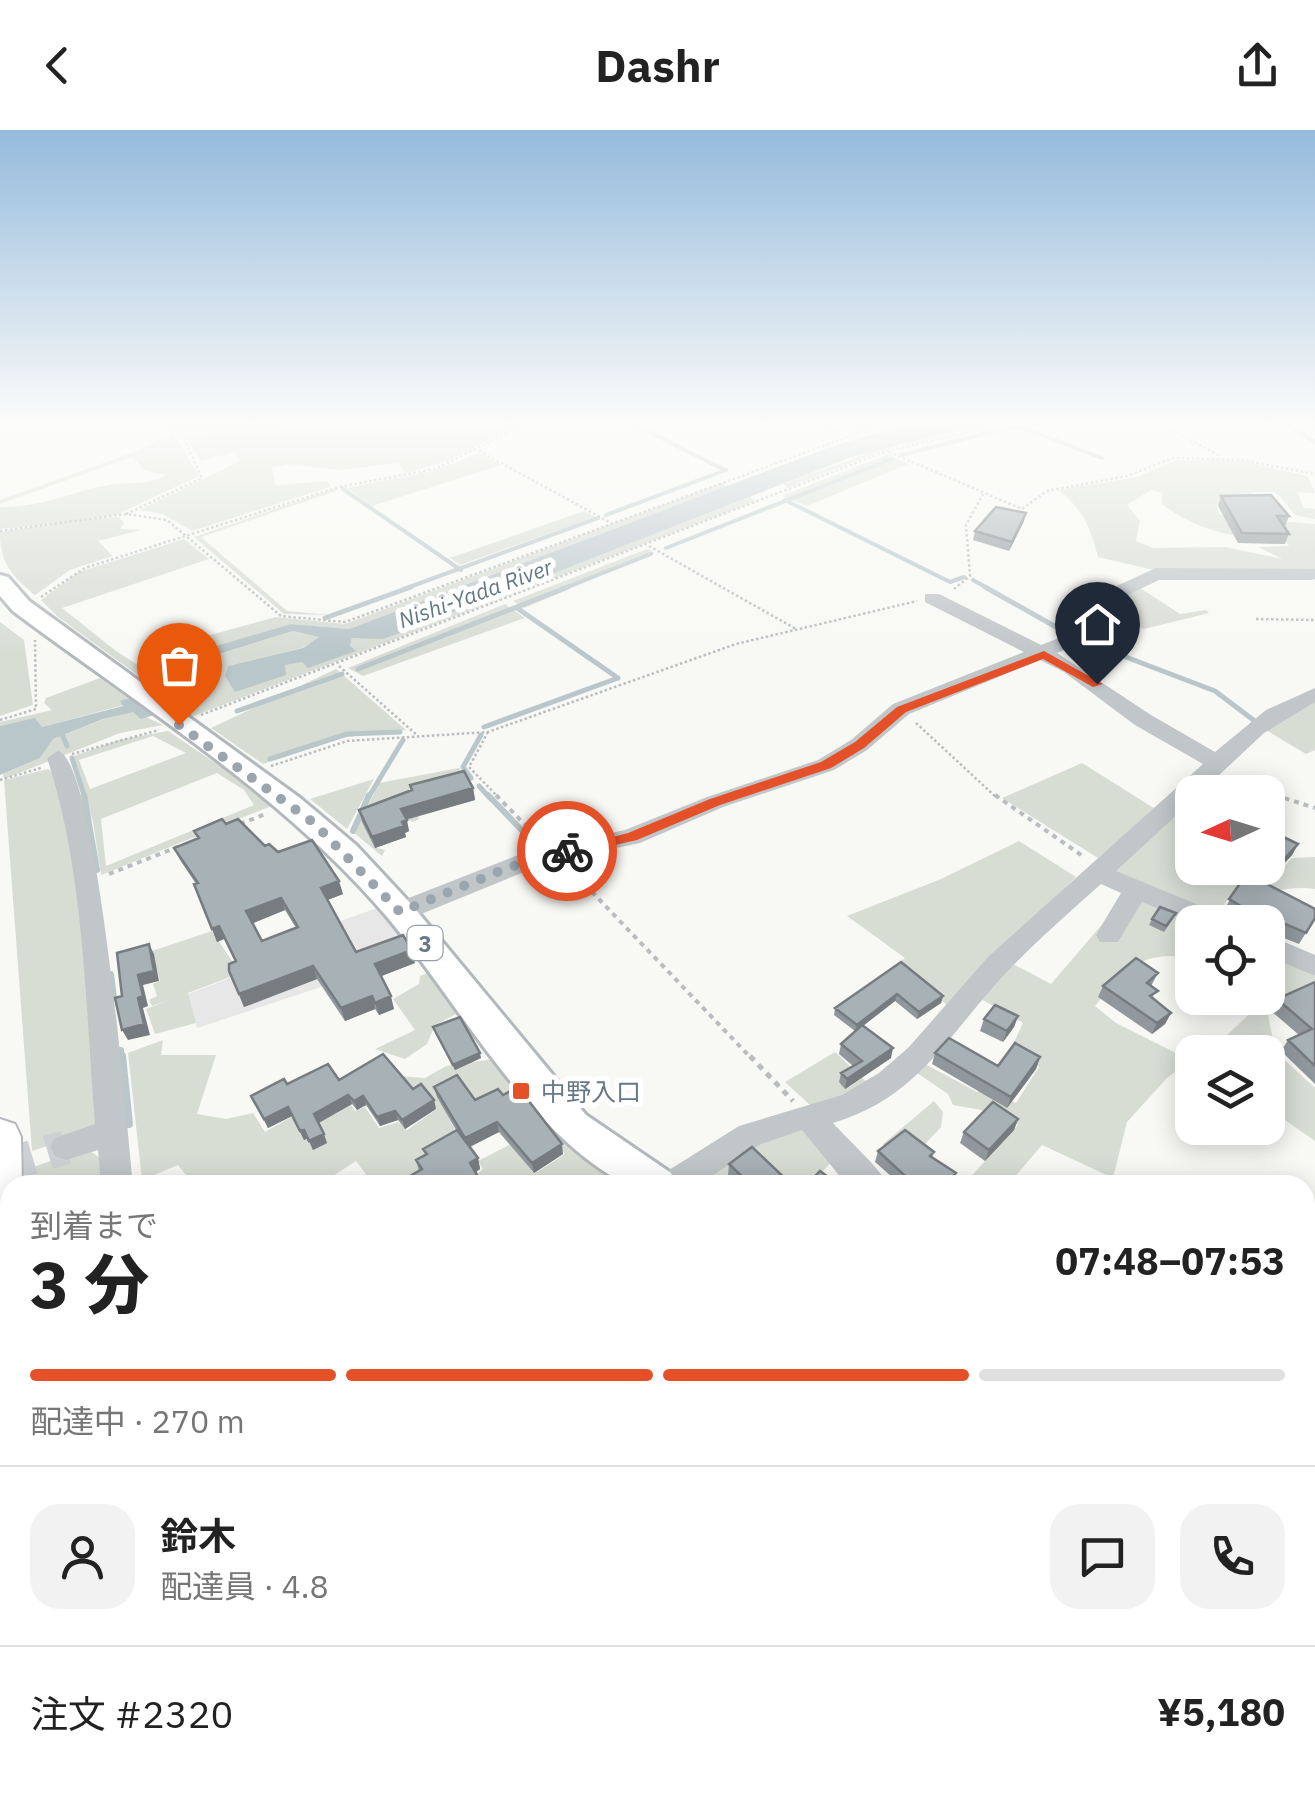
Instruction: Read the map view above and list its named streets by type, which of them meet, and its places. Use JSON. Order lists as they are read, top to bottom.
{
  "streets": {
    "main road": ["3"]
  },
  "water": ["Nishi-Yada River"],
  "places": {
    "transit": ["中野入口"]
  },
  "north": "left",
  "page": {
    "header": "Dashr",
    "heading": ["3 分", "到着まで", "07:48–07:53"],
    "panel": [
      "鈴木",
      "配達員 · 4.8",
      "注文 #2320",
      "¥5,180"
    ],
    "bar": "配達中 · 270 m"
  }
}
